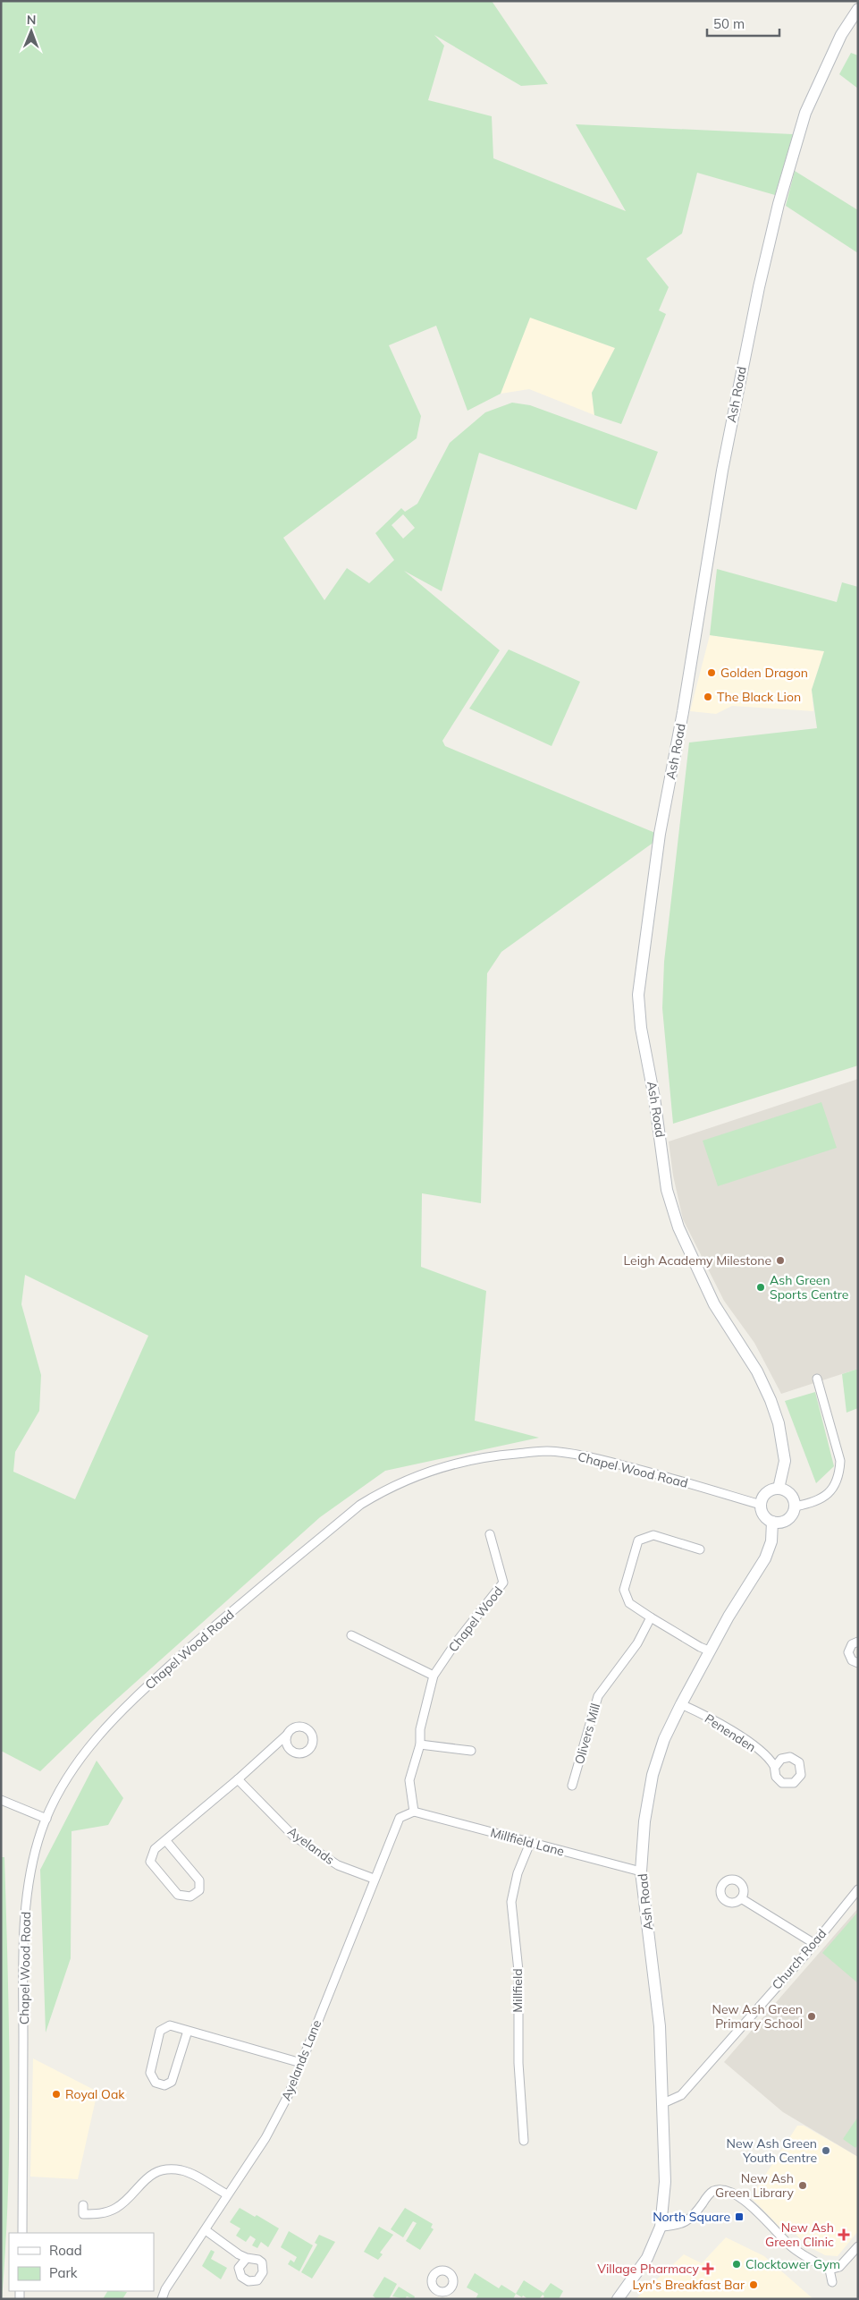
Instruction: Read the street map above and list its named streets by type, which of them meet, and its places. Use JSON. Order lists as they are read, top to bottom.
{
  "streets": {
    "street": [
      "Ash Road",
      "Chapel Wood Road",
      "Chapel Wood",
      "Penenden",
      "Olivers Mill",
      "Millfield Lane",
      "Ayelands",
      "Church Road",
      "Millfield",
      "Ayelands Lane"
    ]
  },
  "crossings": [
    ["Ash Road", "Chapel Wood Road"],
    ["Ash Road", "Penenden"],
    ["Ash Road", "Millfield Lane"],
    ["Ash Road", "Church Road"],
    ["Chapel Wood", "Millfield Lane"],
    ["Chapel Wood", "Ayelands Lane"],
    ["Millfield Lane", "Millfield"],
    ["Millfield Lane", "Ayelands Lane"],
    ["Ayelands", "Ayelands Lane"]
  ],
  "places": {
    "other": [
      "Golden Dragon",
      "The Black Lion",
      "Leigh Academy Milestone",
      "Ash Green Sports Centre",
      "New Ash Green Primary School",
      "Royal Oak",
      "New Ash Green Youth Centre",
      "New Ash Green Library",
      "Clocktower Gym",
      "Lyn's Breakfast Bar"
    ],
    "transit": ["North Square"],
    "health": ["New Ash Green Clinic", "Village Pharmacy"]
  },
  "legend": ["Road", "Park"],
  "scale_bar": "50 m",
  "north": "top"
}
